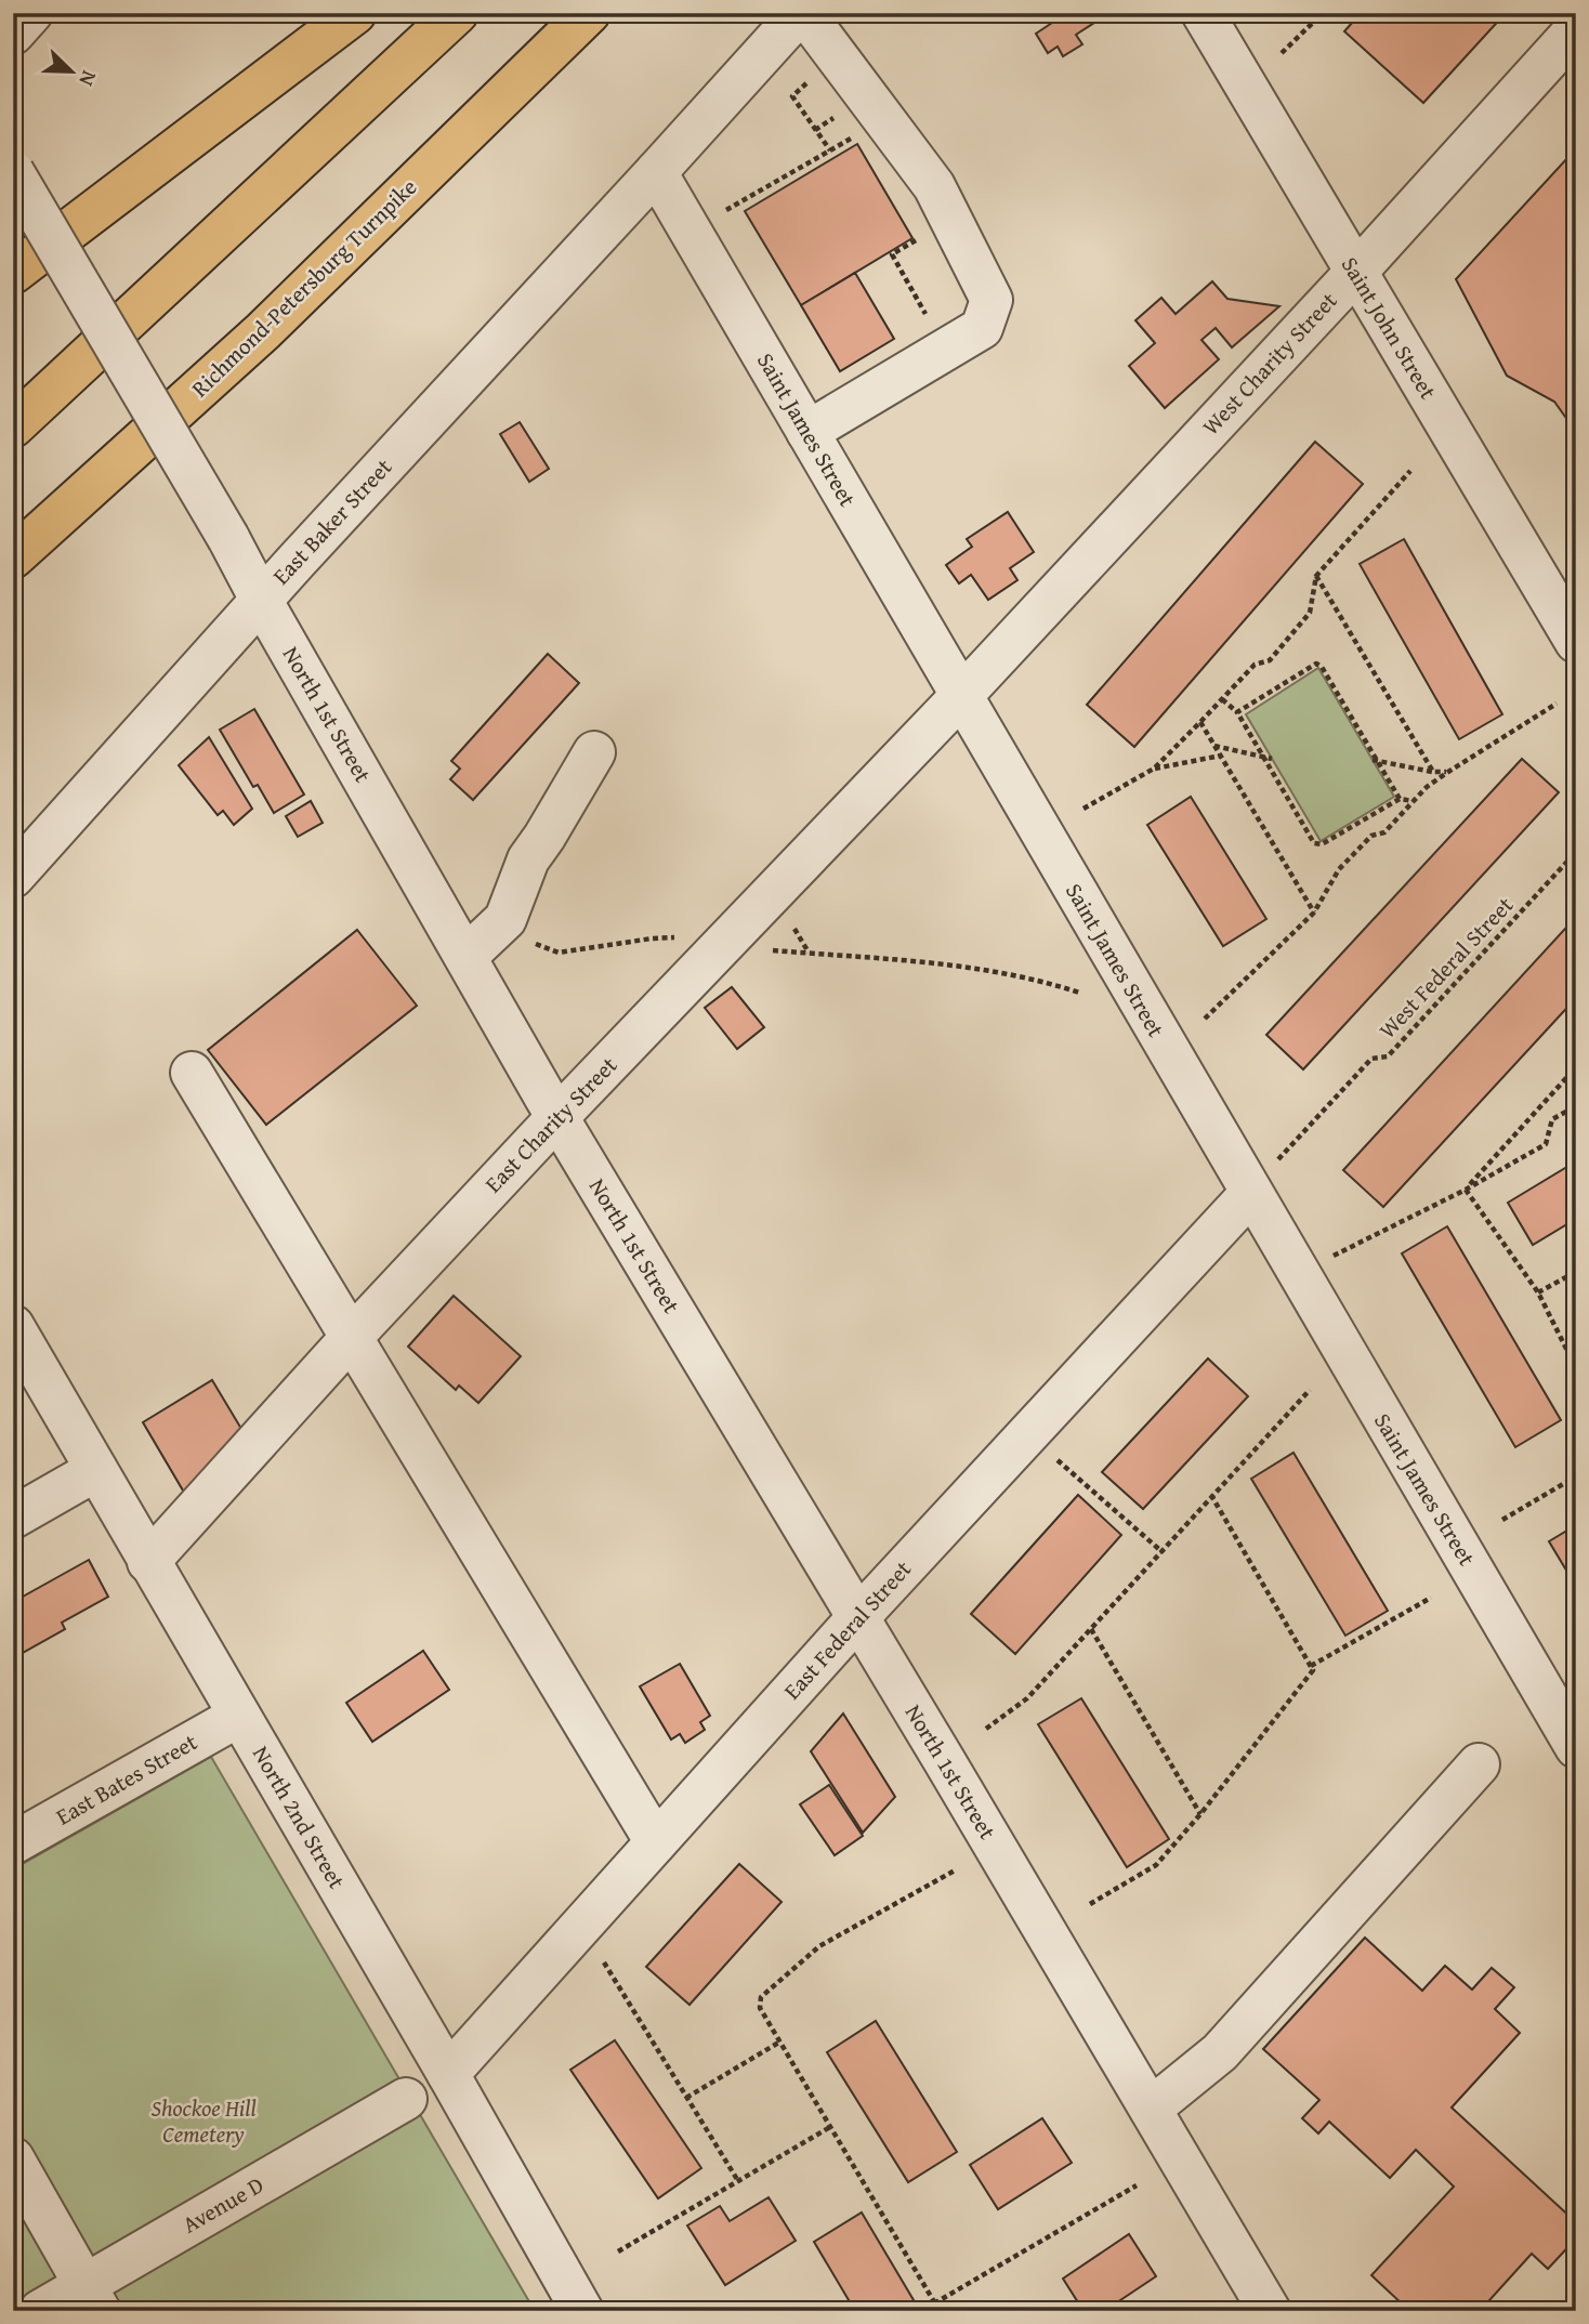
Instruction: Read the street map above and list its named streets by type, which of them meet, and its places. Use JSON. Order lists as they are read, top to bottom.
{
  "streets": {
    "highway": ["Richmond-Petersburg Turnpike"],
    "street": [
      "Saint John Street",
      "West Charity Street",
      "Saint James Street",
      "East Baker Street",
      "North 1st Street",
      "East Charity Street",
      "East Federal Street",
      "East Bates Street",
      "North 2nd Street",
      "Avenue D"
    ],
    "path": ["West Federal Street"]
  },
  "crossings": [
    ["Saint John Street", "West Charity Street"],
    ["West Charity Street", "Saint James Street"],
    ["West Charity Street", "East Charity Street"],
    ["Saint James Street", "East Baker Street"],
    ["Saint James Street", "West Federal Street"],
    ["Saint James Street", "East Charity Street"],
    ["Saint James Street", "East Federal Street"],
    ["East Baker Street", "North 1st Street"],
    ["North 1st Street", "East Charity Street"],
    ["North 1st Street", "East Federal Street"],
    ["West Federal Street", "East Federal Street"],
    ["East Charity Street", "North 2nd Street"],
    ["East Federal Street", "North 2nd Street"],
    ["East Bates Street", "North 2nd Street"]
  ],
  "parks": ["Shockoe Hill Cemetery"],
  "north": "bottom right"
}
